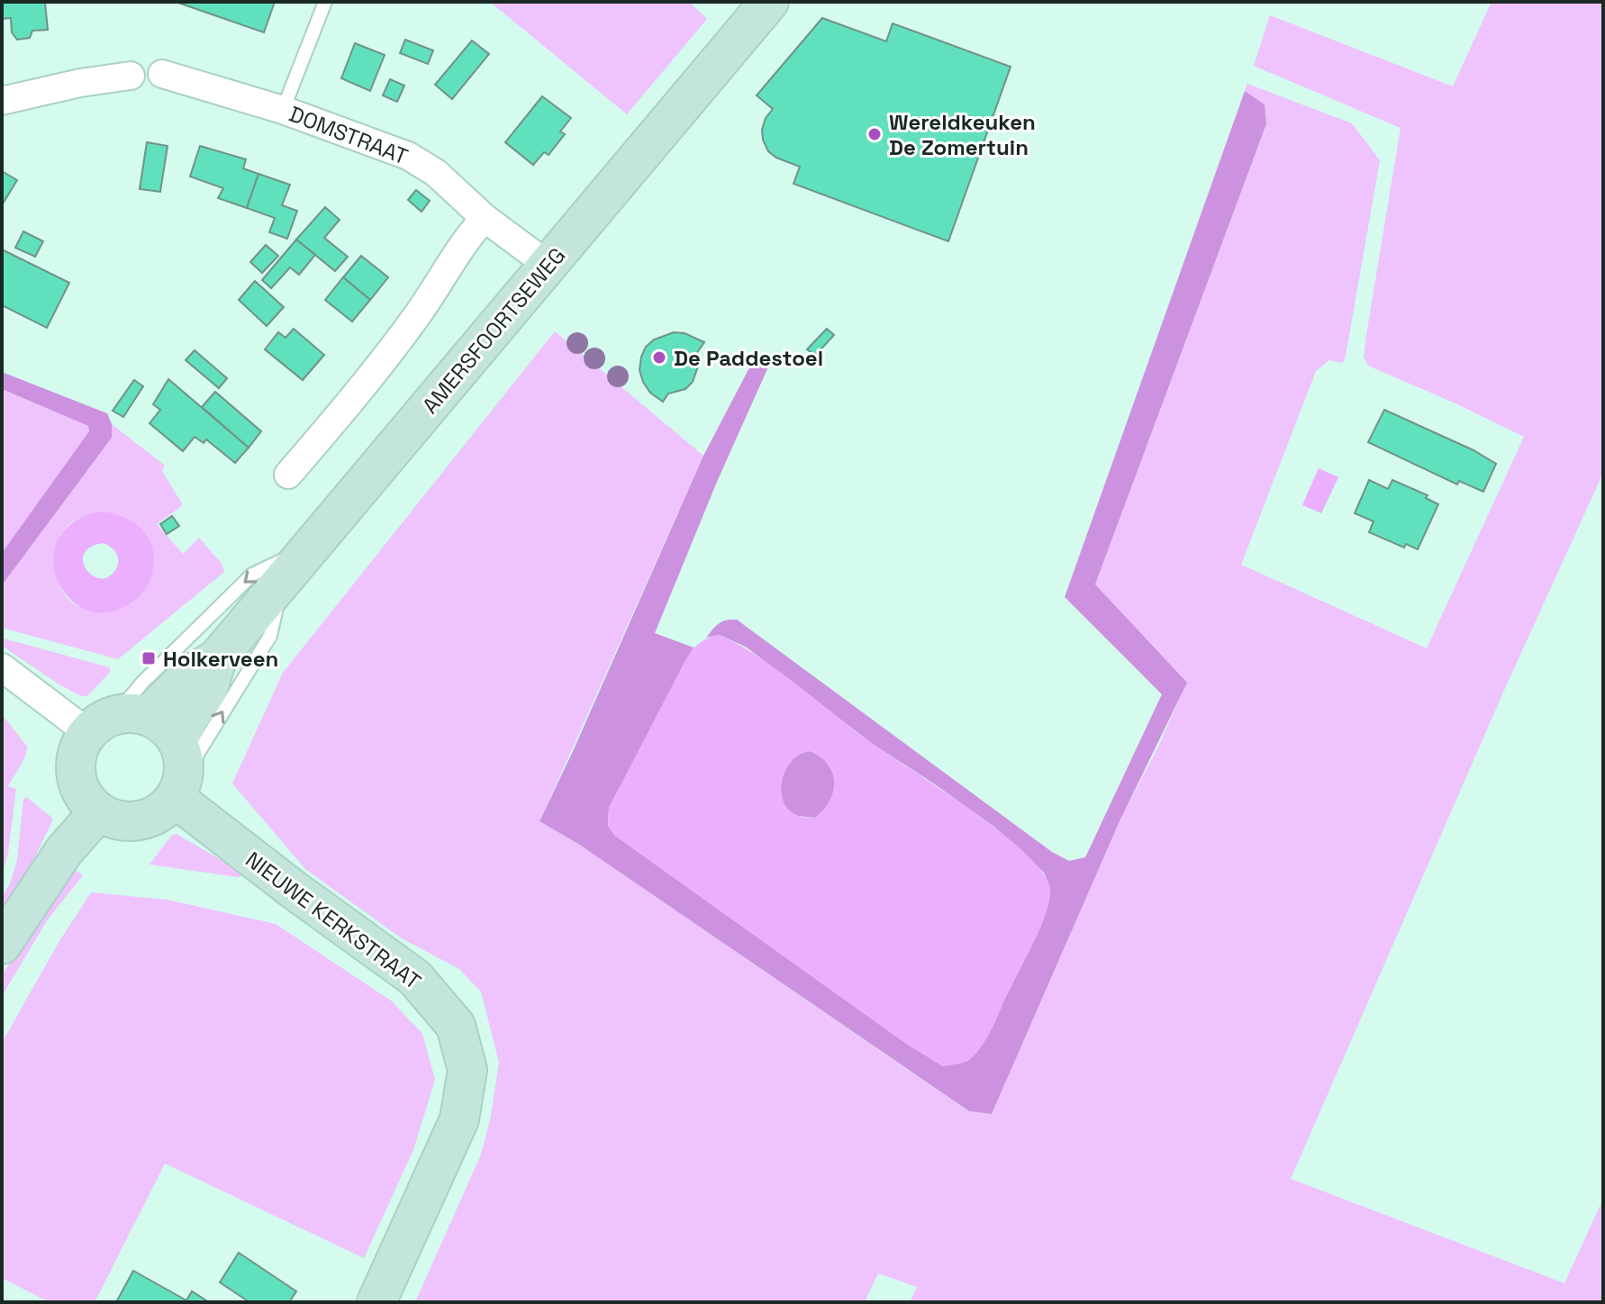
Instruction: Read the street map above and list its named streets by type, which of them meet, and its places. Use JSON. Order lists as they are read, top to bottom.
{
  "streets": {
    "main road": ["AMERSFOORTSEWEG", "NIEUWE KERKSTRAAT"],
    "street": ["DOMSTRAAT"]
  },
  "crossings": [
    ["DOMSTRAAT", "AMERSFOORTSEWEG"],
    ["AMERSFOORTSEWEG", "NIEUWE KERKSTRAAT"]
  ],
  "places": {
    "other": ["Wereldkeuken De Zomertuin", "De Paddestoel"],
    "transit": ["Holkerveen"]
  }
}
